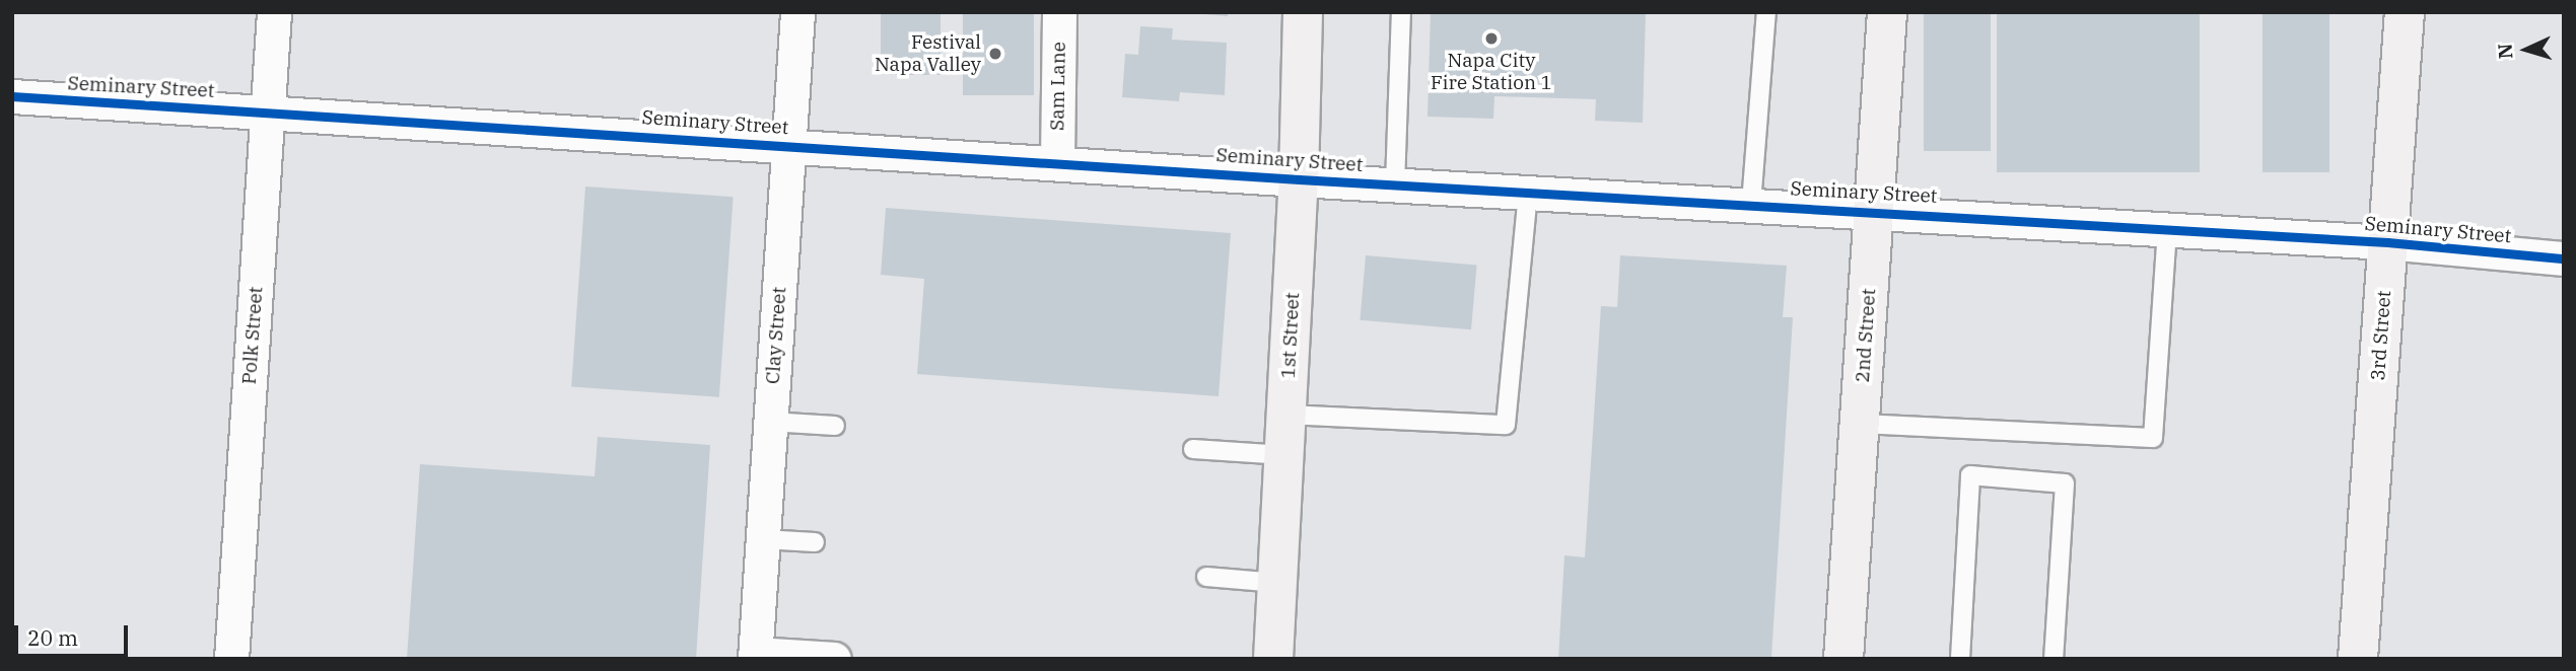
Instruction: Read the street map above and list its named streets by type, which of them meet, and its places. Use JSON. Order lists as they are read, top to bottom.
{
  "streets": {
    "street": [
      "Sam Lane",
      "Seminary Street",
      "Polk Street",
      "Clay Street",
      "1st Street",
      "2nd Street",
      "3rd Street"
    ]
  },
  "crossings": [
    ["Sam Lane", "Seminary Street"],
    ["Seminary Street", "Polk Street"],
    ["Seminary Street", "Clay Street"],
    ["Seminary Street", "1st Street"],
    ["Seminary Street", "2nd Street"],
    ["Seminary Street", "3rd Street"]
  ],
  "places": ["Napa City Fire Station 1", "Festival Napa Valley"],
  "scale_bar": "20 m",
  "north": "left"
}
